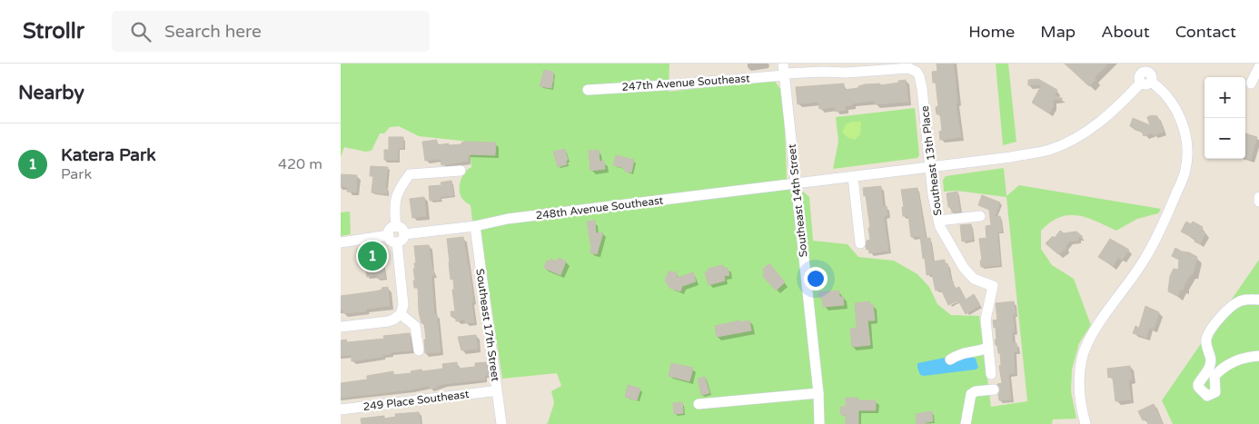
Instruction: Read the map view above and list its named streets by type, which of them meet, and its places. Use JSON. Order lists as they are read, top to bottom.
{
  "streets": {
    "street": [
      "247th Avenue Southeast",
      "Southeast 13th Place",
      "Southeast 14th Street",
      "248th Avenue Southeast",
      "Southeast 17th Street",
      "249 Place Southeast"
    ]
  },
  "crossings": [
    ["247th Avenue Southeast", "Southeast 13th Place"],
    ["247th Avenue Southeast", "Southeast 14th Street"],
    ["Southeast 13th Place", "248th Avenue Southeast"],
    ["Southeast 14th Street", "248th Avenue Southeast"],
    ["248th Avenue Southeast", "Southeast 17th Street"]
  ],
  "page": {
    "header": "Strollr",
    "search": "Search here",
    "nav": [
      "Home",
      "Map",
      "About",
      "Contact"
    ],
    "heading": "Nearby",
    "map_buttons": ["+", "−"],
    "list": [
      {
        "mark": "1",
        "name": "Katera Park",
        "note": "Park",
        "value": "420 m"
      }
    ],
    "pins": "1"
  }
}
